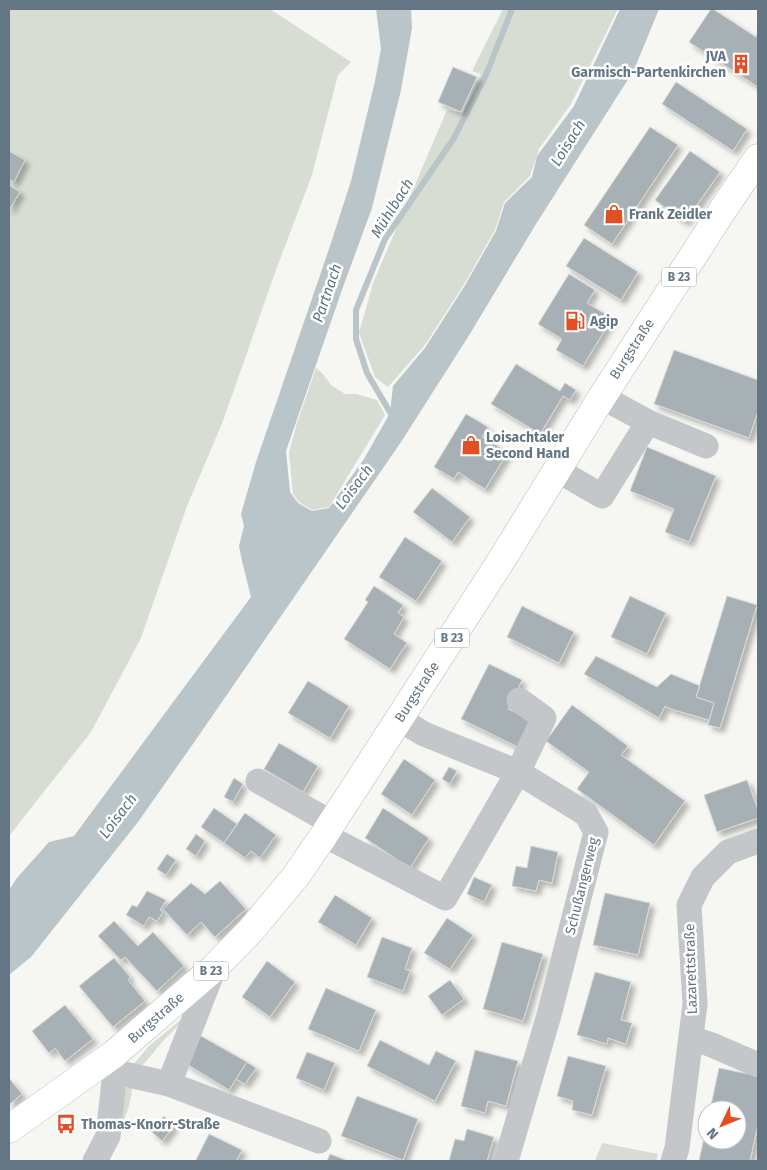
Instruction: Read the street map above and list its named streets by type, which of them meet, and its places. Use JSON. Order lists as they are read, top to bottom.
{
  "streets": {
    "main road": ["B 23", "Burgstraße"],
    "street": ["Schußangerweg", "Lazarettstraße"]
  },
  "crossings": [
    ["Burgstraße", "Schußangerweg"]
  ],
  "water": ["Loisach", "Mühlbach", "Partnach"],
  "places": {
    "building": ["JVA Garmisch-Partenkirchen"],
    "shop": ["Frank Zeidler", "Loisachtaler Second Hand"],
    "fuel station": ["Agip"],
    "bus stop": ["Thomas-Knorr-Straße"]
  },
  "north": "bottom left"
}
